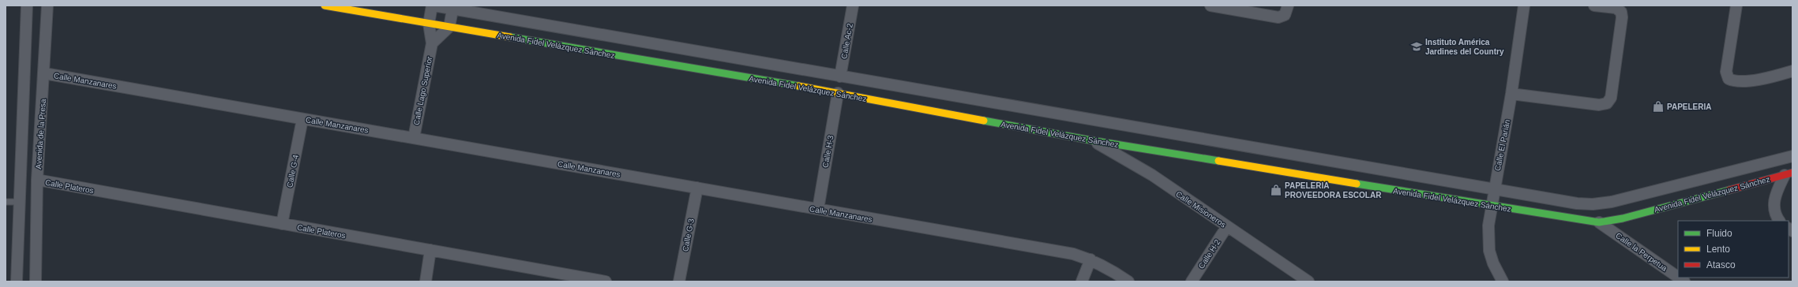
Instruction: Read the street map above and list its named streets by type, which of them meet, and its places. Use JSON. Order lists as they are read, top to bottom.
{
  "streets": {
    "street": [
      "Calle Ac-2",
      "Avenida Fidel Velázquez Sánchez",
      "Calle Manzanares",
      "Calle Lago Superior",
      "Avenida de la Presa",
      "Calle El Parián",
      "Calle H-3",
      "Calle G-4",
      "Calle Plateros",
      "Calle Misioneros",
      "Calle G-3",
      "Calle la Perpetua",
      "Calle H-2"
    ]
  },
  "crossings": [
    ["Calle Ac-2", "Avenida Fidel Velázquez Sánchez"],
    ["Avenida Fidel Velázquez Sánchez", "Calle Lago Superior"],
    ["Avenida Fidel Velázquez Sánchez", "Calle El Parián"],
    ["Avenida Fidel Velázquez Sánchez", "Calle H-3"],
    ["Avenida Fidel Velázquez Sánchez", "Calle Misioneros"],
    ["Avenida Fidel Velázquez Sánchez", "Calle la Perpetua"],
    ["Calle Manzanares", "Calle Lago Superior"],
    ["Calle Manzanares", "Avenida de la Presa"],
    ["Calle Manzanares", "Calle H-3"],
    ["Calle Manzanares", "Calle G-4"],
    ["Calle Manzanares", "Calle G-3"],
    ["Avenida de la Presa", "Calle Plateros"],
    ["Calle G-4", "Calle Plateros"],
    ["Calle Misioneros", "Calle H-2"]
  ],
  "places": {
    "school or university": ["Instituto América Jardines del Country"],
    "shop": ["PAPELERIA", "PAPELERIA PROVEEDORA ESCOLAR"]
  },
  "legend": ["Fluido", "Lento", "Atasco"]
}
